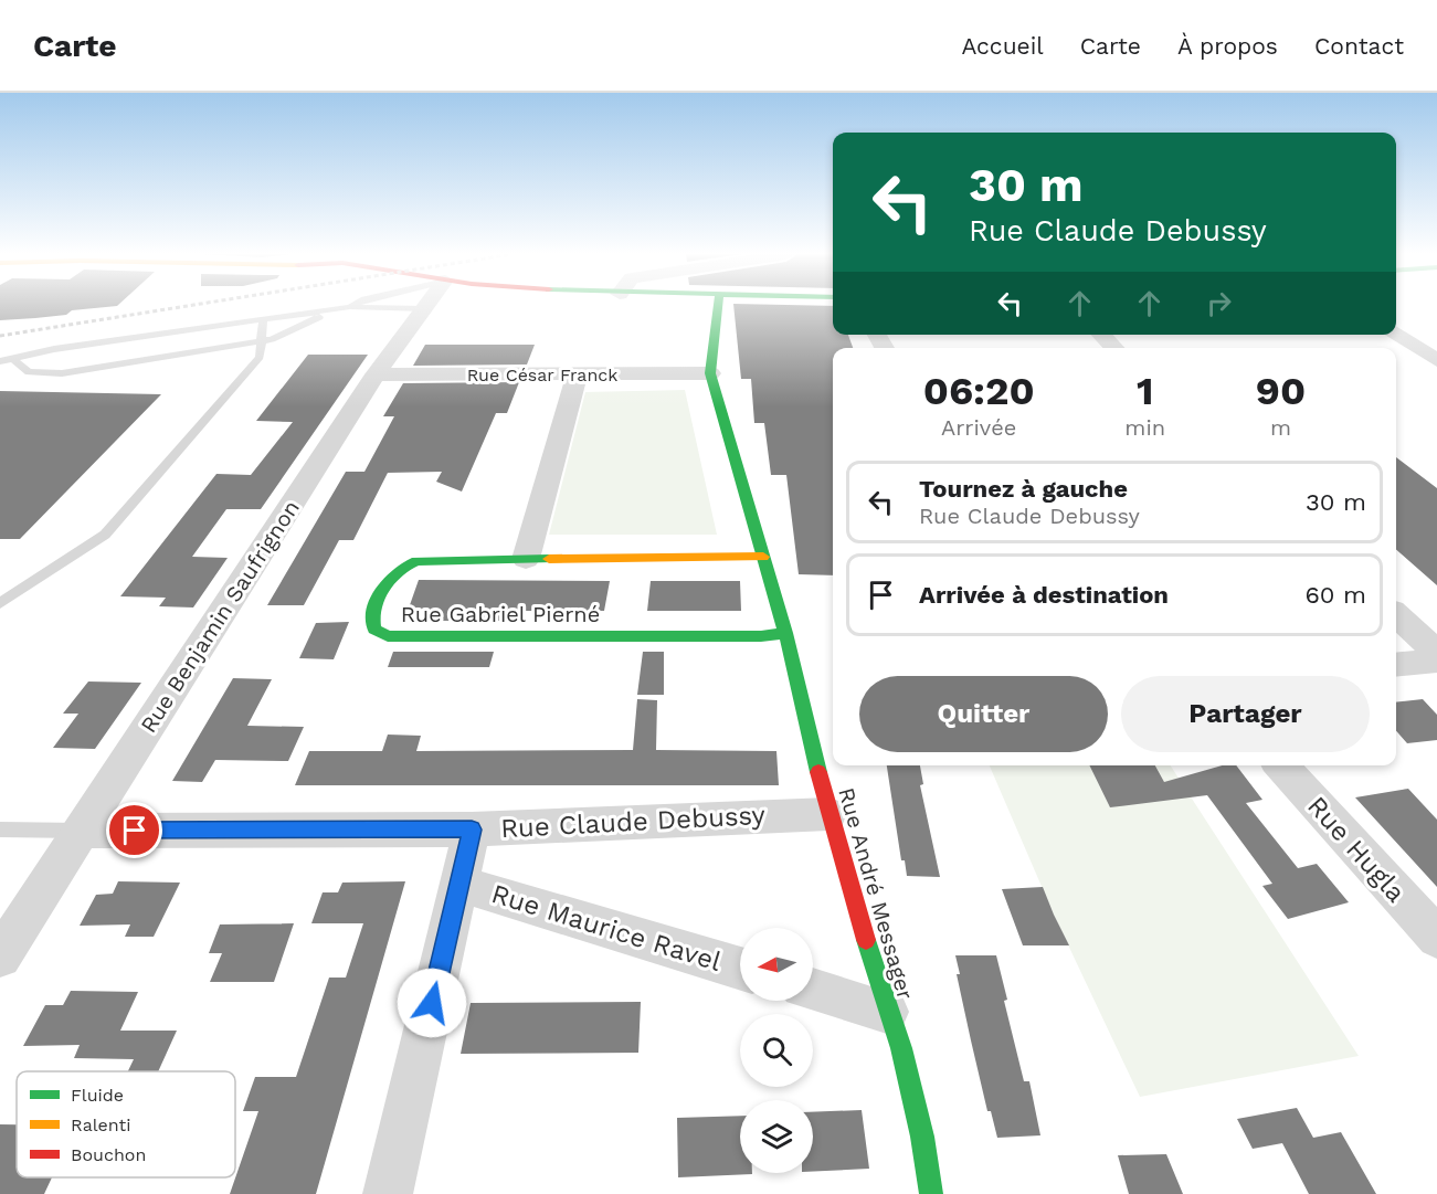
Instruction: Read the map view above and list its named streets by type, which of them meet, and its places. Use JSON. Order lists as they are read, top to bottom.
{
  "streets": {
    "street": [
      "Rue César Franck",
      "Rue Gabriel Pierné",
      "Rue Benjamin Saufrignon",
      "Rue Claude Debussy",
      "Rue Hugla",
      "Rue André Messager",
      "Rue Maurice Ravel"
    ]
  },
  "crossings": [
    ["Rue César Franck", "Rue Benjamin Saufrignon"],
    ["Rue César Franck", "Rue André Messager"],
    ["Rue Gabriel Pierné", "Rue André Messager"],
    ["Rue Benjamin Saufrignon", "Rue Claude Debussy"],
    ["Rue Claude Debussy", "Rue André Messager"]
  ],
  "legend": ["Fluide", "Ralenti", "Bouchon"],
  "north": "left",
  "page": {
    "header": "Carte",
    "nav": [
      "Accueil",
      "Carte",
      "À propos",
      "Contact"
    ],
    "turn": ["30 m", "Rue Claude Debussy"],
    "eta": [
      "06:20",
      "Arrivée",
      "1",
      "min",
      "90",
      "m"
    ],
    "list": [
      {
        "name": "Tournez à gauche",
        "note": "Rue Claude Debussy",
        "value": "30 m"
      },
      {
        "name": "Arrivée à destination",
        "value": "60 m"
      }
    ],
    "buttons": ["Quitter", "Partager"]
  }
}
